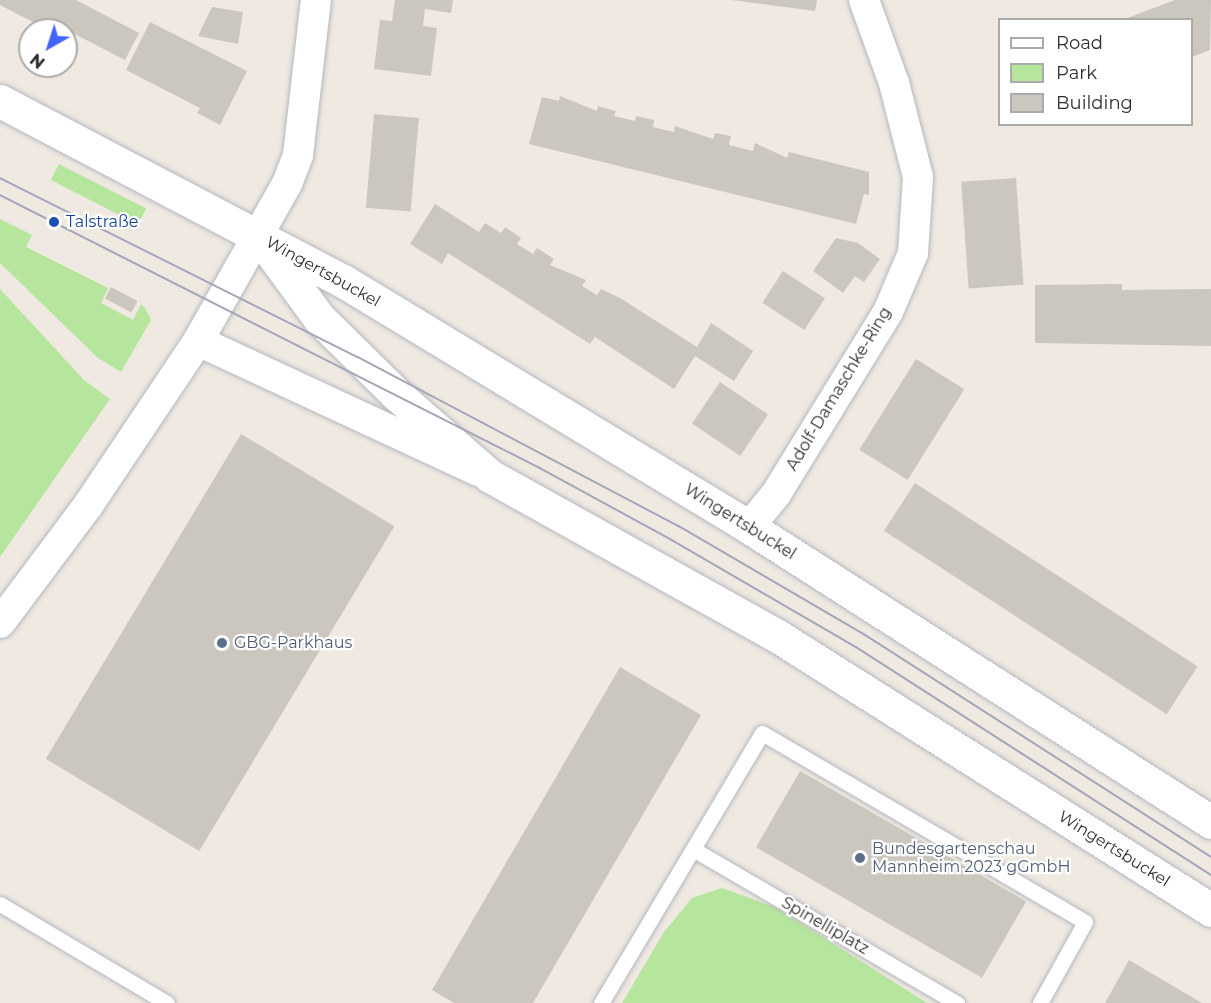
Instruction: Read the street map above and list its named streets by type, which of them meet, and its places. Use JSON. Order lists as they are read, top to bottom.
{
  "streets": {
    "street": ["Wingertsbuckel", "Adolf-Damaschke-Ring"],
    "lane": ["Spinelliplatz"]
  },
  "crossings": [
    ["Wingertsbuckel", "Adolf-Damaschke-Ring"]
  ],
  "places": ["Talstraße", "GBG-Parkhaus", "Bundesgartenschau Mannheim 2023 gGmbH"],
  "legend": ["Road", "Park", "Building"],
  "north": "bottom left"
}
